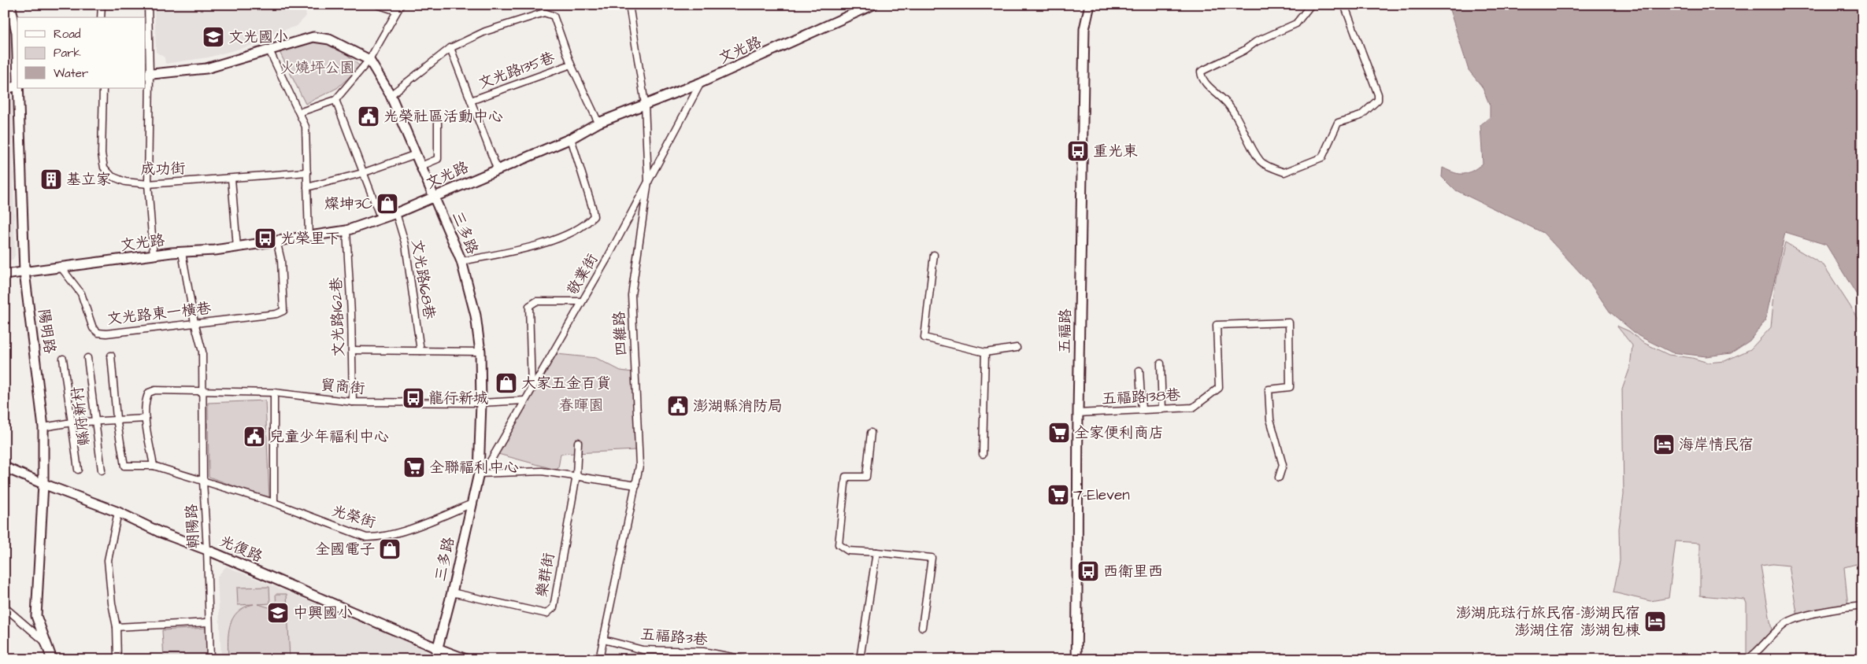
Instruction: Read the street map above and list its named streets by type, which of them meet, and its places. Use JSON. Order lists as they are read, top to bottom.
{
  "streets": {
    "street": [
      "文光路",
      "文光路135巷",
      "成功街",
      "三多路",
      "敬業街",
      "文光路168巷",
      "文光路東一橫巷",
      "文光路162巷",
      "陽明路",
      "五福路",
      "四維路",
      "貿商街",
      "五福路138巷",
      "縣府新村",
      "光榮街",
      "朝陽路",
      "光復路",
      "樂群街",
      "五福路3巷"
    ]
  },
  "crossings": [
    ["文光路", "文光路135巷"],
    ["文光路", "三多路"],
    ["文光路", "敬業街"],
    ["文光路", "文光路168巷"],
    ["文光路", "文光路東一橫巷"],
    ["文光路", "文光路162巷"],
    ["文光路", "陽明路"],
    ["文光路", "四維路"],
    ["三多路", "敬業街"],
    ["三多路", "貿商街"],
    ["三多路", "光榮街"],
    ["三多路", "光復路"],
    ["三多路", "樂群街"],
    ["敬業街", "四維路"],
    ["敬業街", "貿商街"],
    ["文光路162巷", "貿商街"],
    ["陽明路", "光復路"],
    ["五福路", "五福路138巷"],
    ["四維路", "五福路3巷"],
    ["貿商街", "朝陽路"],
    ["光榮街", "朝陽路"],
    ["朝陽路", "光復路"]
  ],
  "parks": ["火燒坪公園", "春暉園"],
  "places": {
    "school or university": ["文光國小", "中興國小"],
    "public building": ["光榮社區活動中心", "澎湖縣消防局", "兒童少年福利中心"],
    "bus stop": [
      "重光東",
      "光榮里下",
      "龍行新城",
      "西衛里西"
    ],
    "building": ["基立家"],
    "shop": ["燦坤3C", "大家五金百貨", "全國電子"],
    "supermarket": ["全家便利商店", "全聯福利中心", "7-Eleven"],
    "hotel": ["海岸情民宿", "澎湖庇琺行旅民宿-澎湖民宿 澎湖住宿 澎湖包棟"]
  },
  "legend": ["Road", "Park", "Water"]
}
